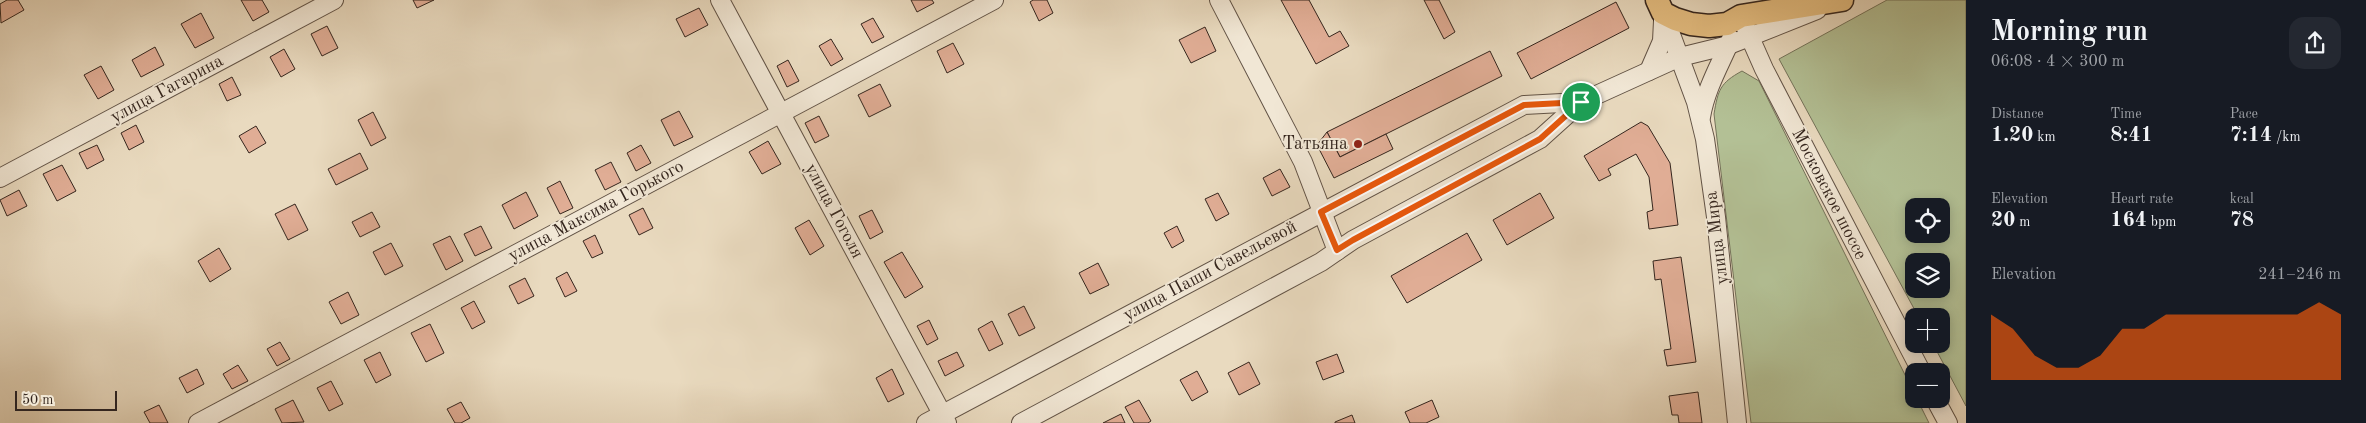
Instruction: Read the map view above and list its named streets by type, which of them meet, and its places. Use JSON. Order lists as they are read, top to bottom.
{
  "streets": {
    "street": [
      "улица Гагарина",
      "Московское шоссе",
      "улица Максима Горького",
      "улица Гоголя",
      "улица Мира",
      "улица Паши Савельевой"
    ]
  },
  "crossings": [
    ["Московское шоссе", "улица Паши Савельевой"],
    ["улица Максима Горького", "улица Гоголя"],
    ["улица Гоголя", "улица Паши Савельевой"],
    ["улица Мира", "улица Паши Савельевой"]
  ],
  "places": ["Татьяна"],
  "scale_bar": "50 m",
  "page": {
    "heading": ["Morning run", "06:08 · 4 × 300 m"],
    "stats": [
      ["Distance", "1.20 km"],
      ["Time", "8:41"],
      ["Pace", "7:14 /km"],
      ["Elevation", "20 m"],
      ["Heart rate", "164 bpm"],
      ["kcal", "78"]
    ],
    "map_buttons": ["+", "−"],
    "chart": ["Elevation", "241–246 m"],
    "scale": "50 m"
  }
}
